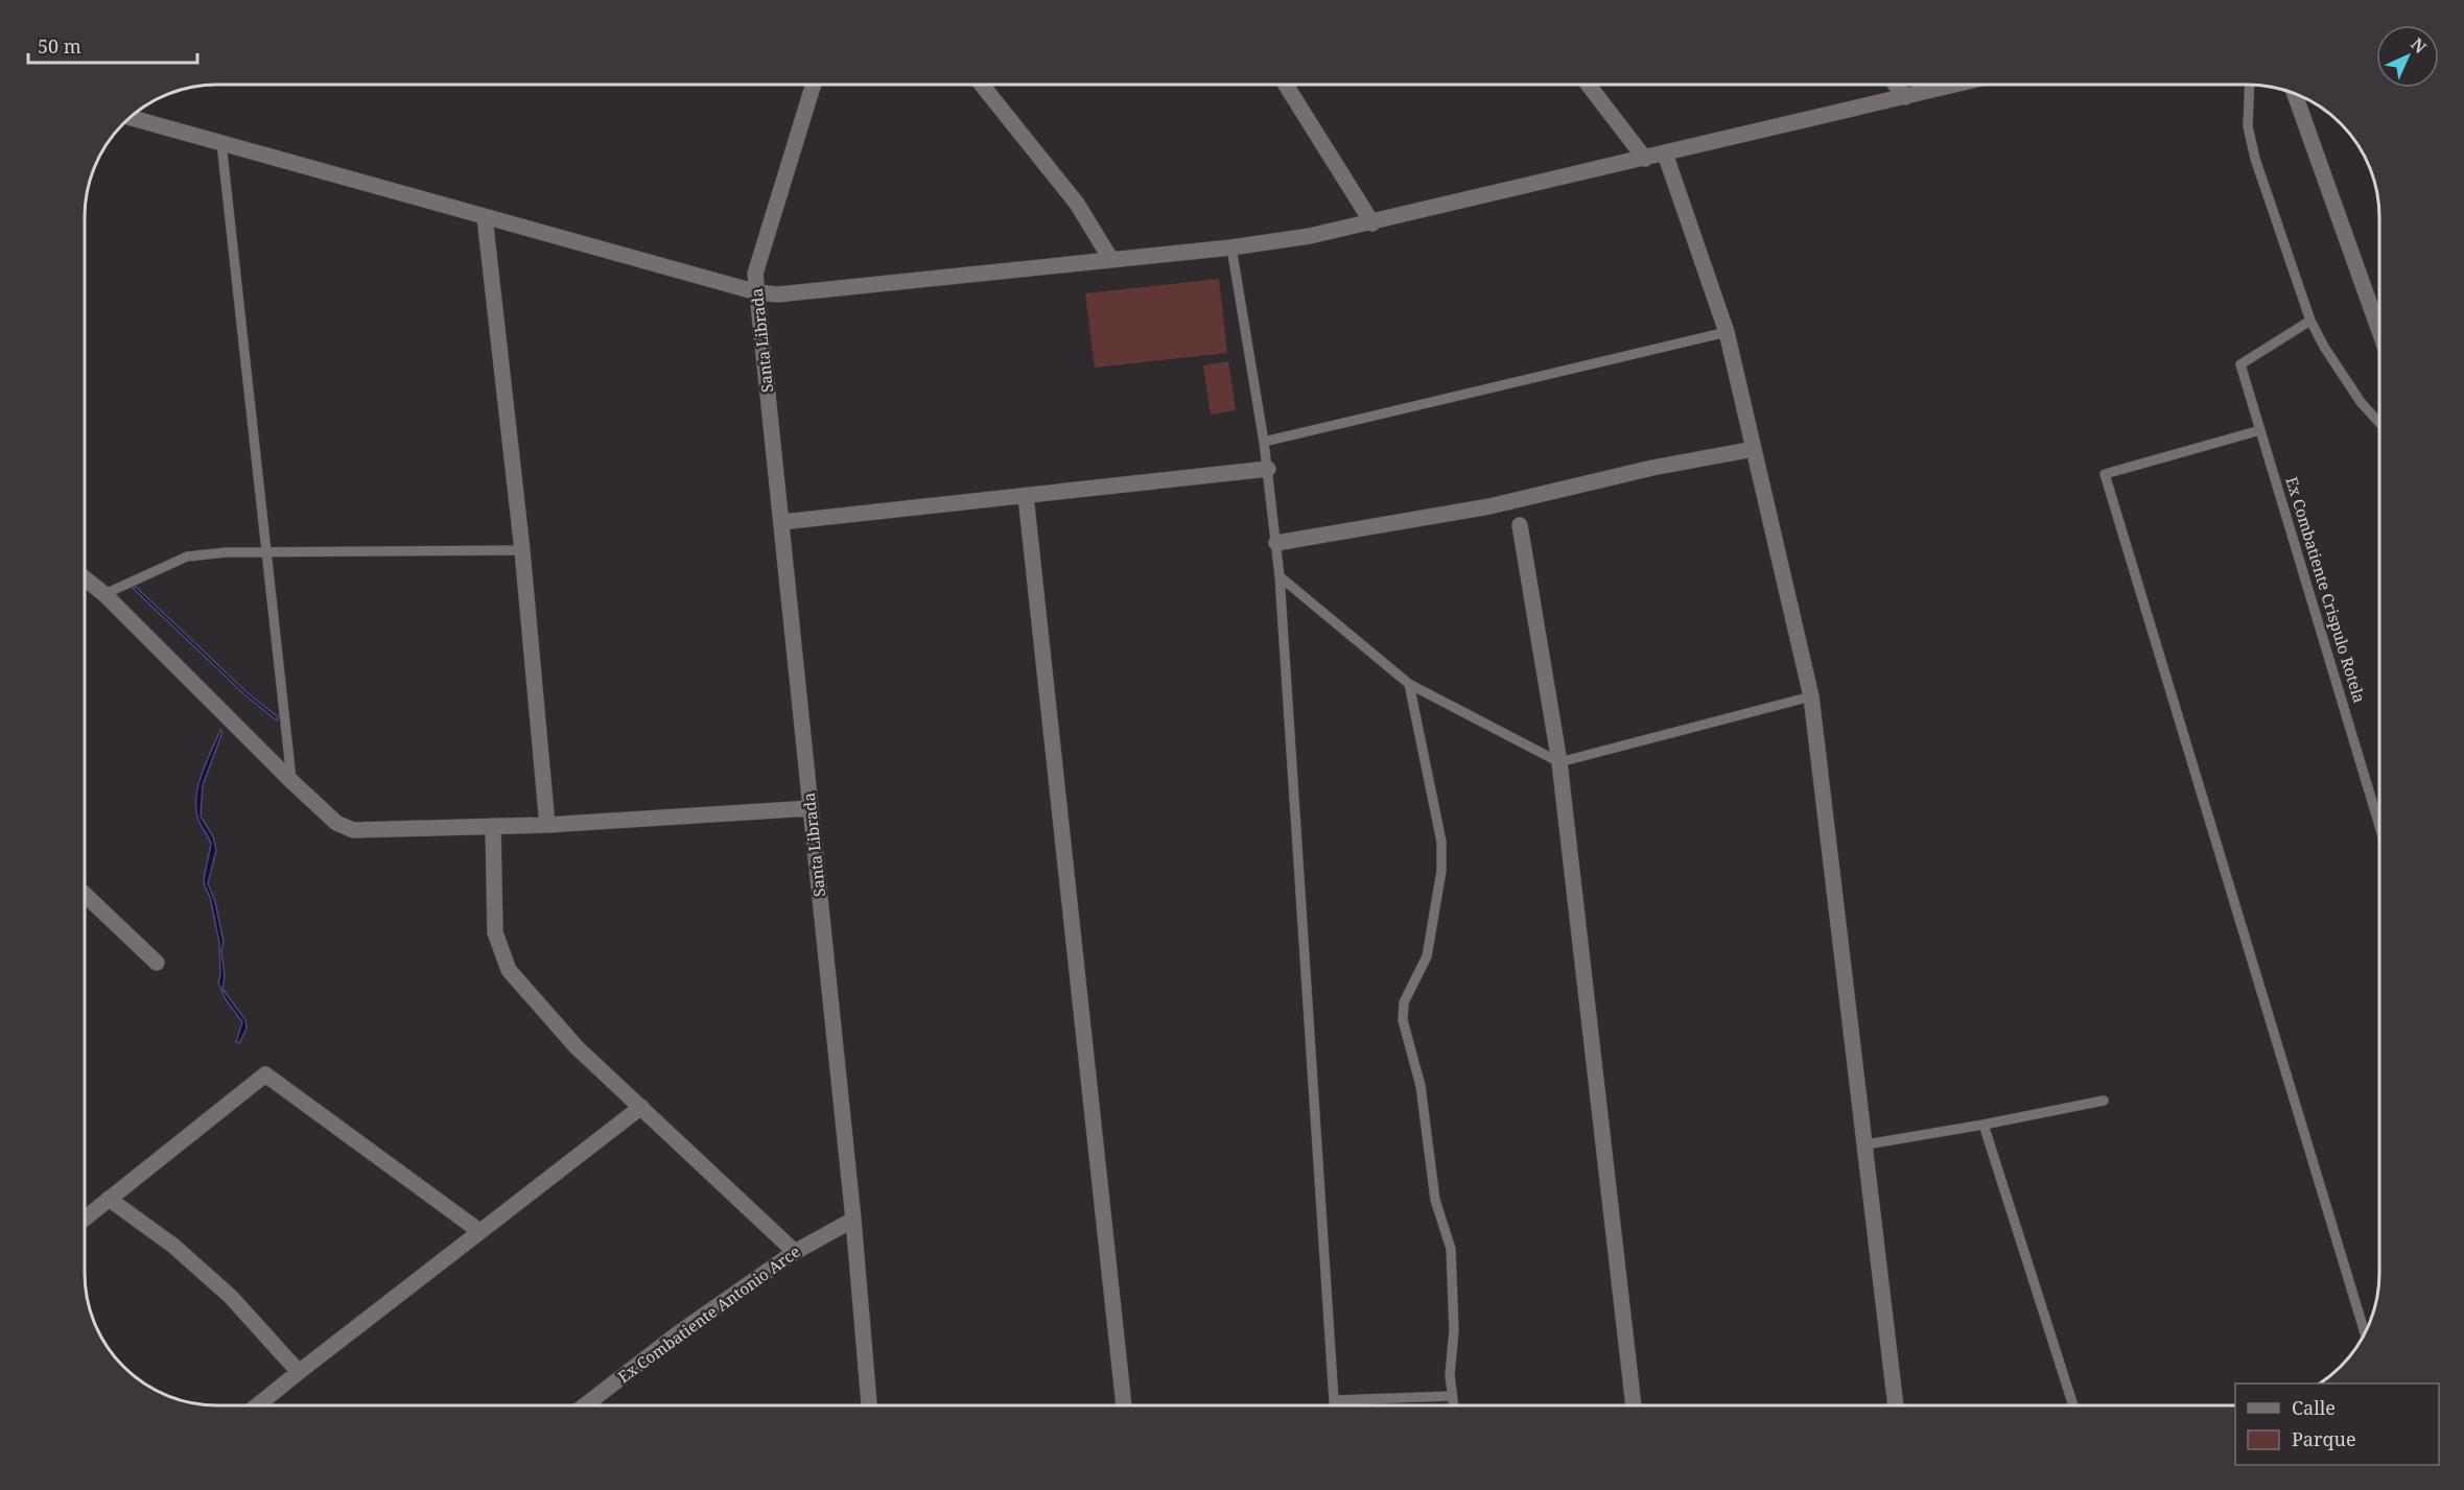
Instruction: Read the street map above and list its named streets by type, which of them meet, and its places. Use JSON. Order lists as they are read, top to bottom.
{
  "streets": {
    "street": ["Santa Librada", "Ex Combatiente Antonio Arce"],
    "lane": ["Ex Combatiente Crispulo Rotela"]
  },
  "crossings": [
    ["Santa Librada", "Ex Combatiente Antonio Arce"]
  ],
  "legend": ["Calle", "Parque"],
  "scale_bar": "50 m",
  "north": "top right"
}
